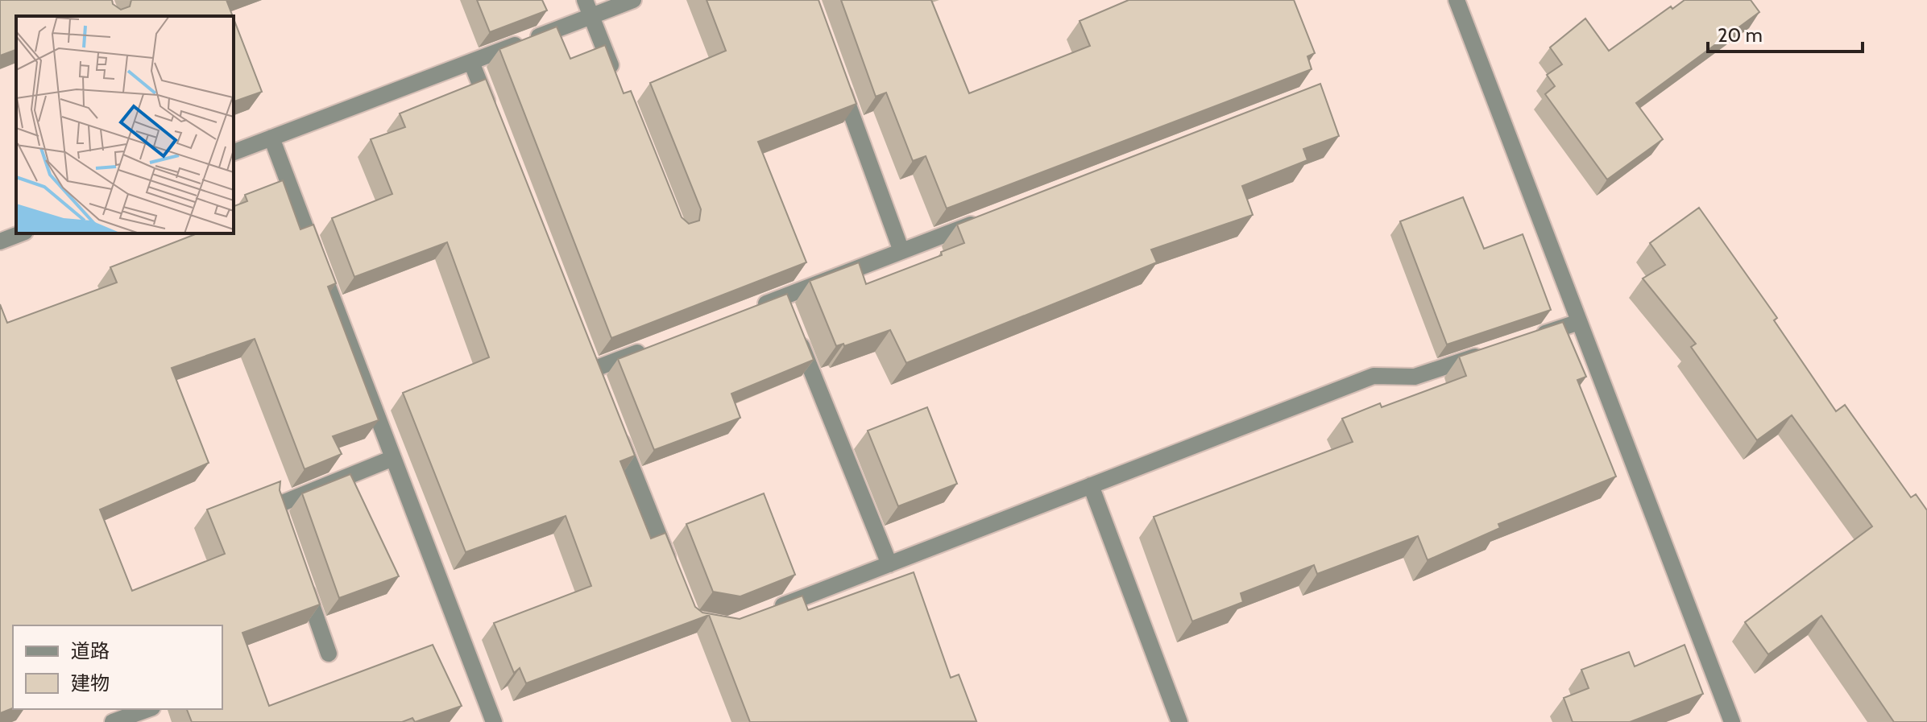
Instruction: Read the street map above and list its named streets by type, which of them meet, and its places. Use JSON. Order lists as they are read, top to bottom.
{
  "legend": ["道路", "建物"],
  "scale_bar": "20 m"
}
